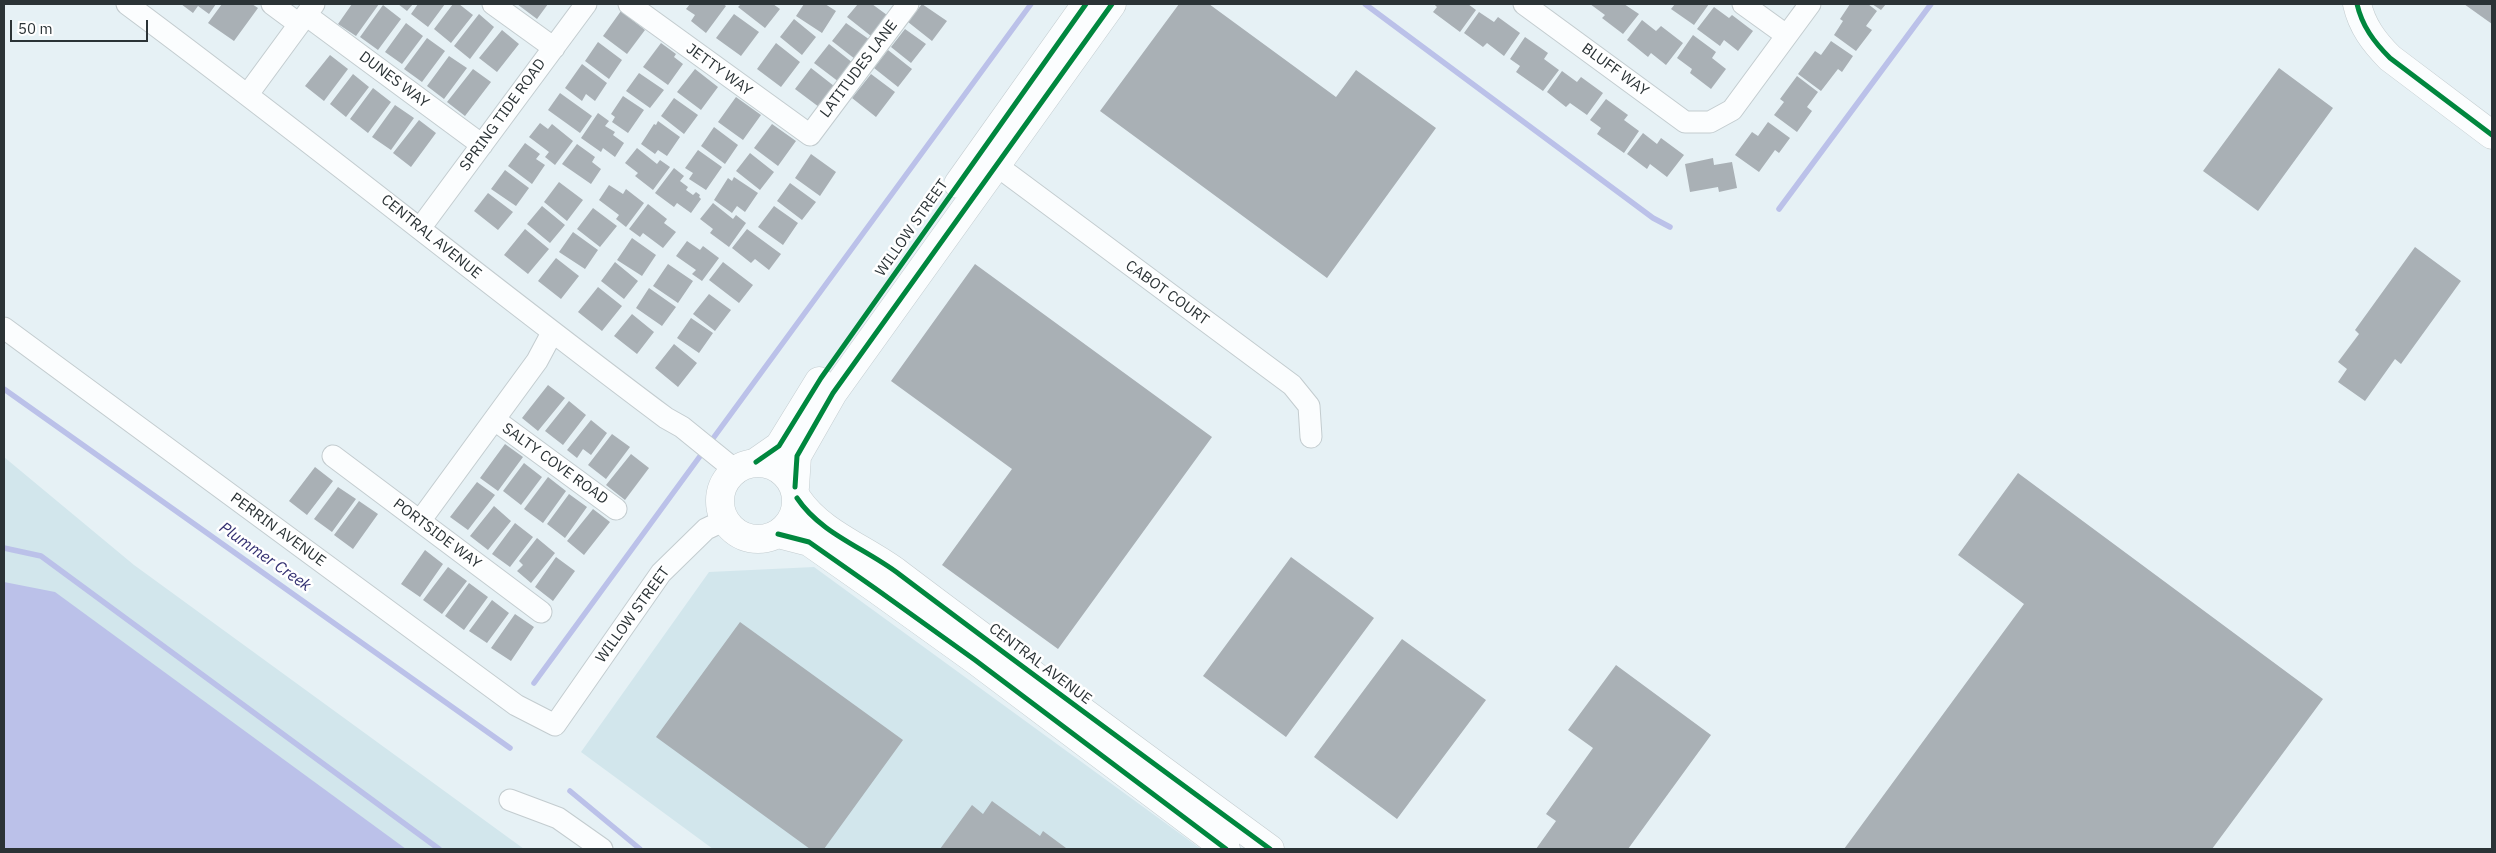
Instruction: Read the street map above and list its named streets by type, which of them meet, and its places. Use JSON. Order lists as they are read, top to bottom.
{
  "streets": {
    "street": [
      "LATITUDES LANE",
      "JETTY WAY",
      "BLUFF WAY",
      "DUNES WAY",
      "SPRING TIDE ROAD",
      "WILLOW STREET",
      "CENTRAL AVENUE",
      "CABOT COURT",
      "SALTY COVE ROAD",
      "PERRIN AVENUE",
      "PORTSIDE WAY"
    ]
  },
  "crossings": [
    ["LATITUDES LANE", "JETTY WAY"],
    ["DUNES WAY", "SPRING TIDE ROAD"],
    ["SPRING TIDE ROAD", "CENTRAL AVENUE"],
    ["WILLOW STREET", "CENTRAL AVENUE"],
    ["WILLOW STREET", "CABOT COURT"],
    ["WILLOW STREET", "PERRIN AVENUE"],
    ["CENTRAL AVENUE", "SALTY COVE ROAD"],
    ["SALTY COVE ROAD", "PORTSIDE WAY"]
  ],
  "water": ["Plummer Creek"],
  "scale_bar": "50 m"
}
